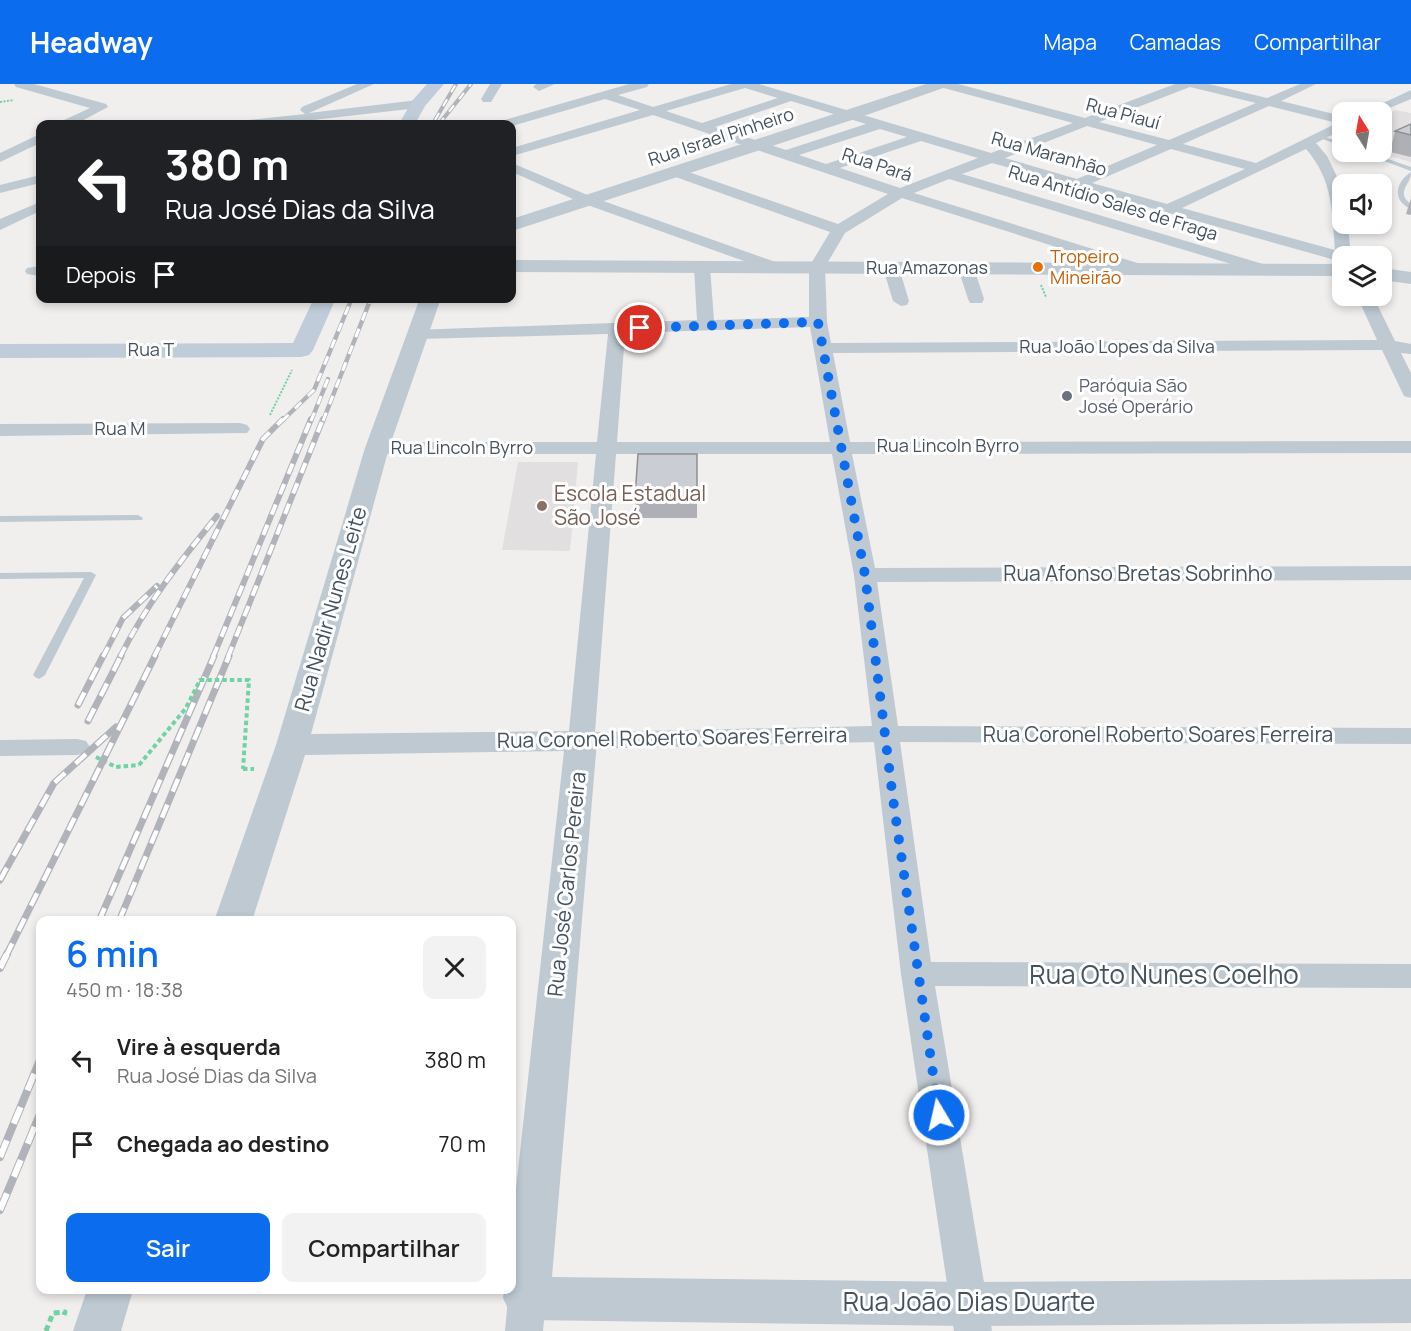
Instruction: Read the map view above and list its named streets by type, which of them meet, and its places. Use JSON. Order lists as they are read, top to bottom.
{
  "streets": {
    "main road": ["Rua T"],
    "street": [
      "Rua Piauí",
      "Rua Israel Pinheiro",
      "Rua Maranhão",
      "Rua Pará",
      "Rua Antídio Sales de Fraga",
      "Rua Amazonas",
      "Rua João Lopes da Silva",
      "Rua M",
      "Rua Lincoln Byrro",
      "Rua Afonso Bretas Sobrinho",
      "Rua Nadir Nunes Leite",
      "Rua Coronel Roberto Soares Ferreira",
      "Rua José Carlos Pereira",
      "Rua Oto Nunes Coelho",
      "Rua João Dias Duarte"
    ]
  },
  "crossings": [
    ["Rua Piauí", "Rua Israel Pinheiro"],
    ["Rua Israel Pinheiro", "Rua Maranhão"],
    ["Rua Israel Pinheiro", "Rua Pará"],
    ["Rua Pará", "Rua Amazonas"],
    ["Rua Antídio Sales de Fraga", "Rua Amazonas"],
    ["Rua João Lopes da Silva", "Rua Nadir Nunes Leite"],
    ["Rua João Lopes da Silva", "Rua José Carlos Pereira"],
    ["Rua Lincoln Byrro", "Rua Nadir Nunes Leite"],
    ["Rua Lincoln Byrro", "Rua José Carlos Pereira"],
    ["Rua Nadir Nunes Leite", "Rua Coronel Roberto Soares Ferreira"],
    ["Rua Coronel Roberto Soares Ferreira", "Rua José Carlos Pereira"],
    ["Rua José Carlos Pereira", "Rua João Dias Duarte"]
  ],
  "places": ["Tropeiro Mineirão", "Paróquia São José Operário", "Escola Estadual São José"],
  "north": "top",
  "page": {
    "header": "Headway",
    "nav": ["Mapa", "Camadas", "Compartilhar"],
    "turn": ["380 m", "Rua José Dias da Silva"],
    "then": "Depois",
    "heading": ["6 min", "450 m · 18:38"],
    "list": [
      {
        "name": "Vire à esquerda",
        "note": "Rua José Dias da Silva",
        "value": "380 m"
      },
      {
        "name": "Chegada ao destino",
        "value": "70 m"
      }
    ],
    "buttons": ["Sair", "Compartilhar"]
  }
}
